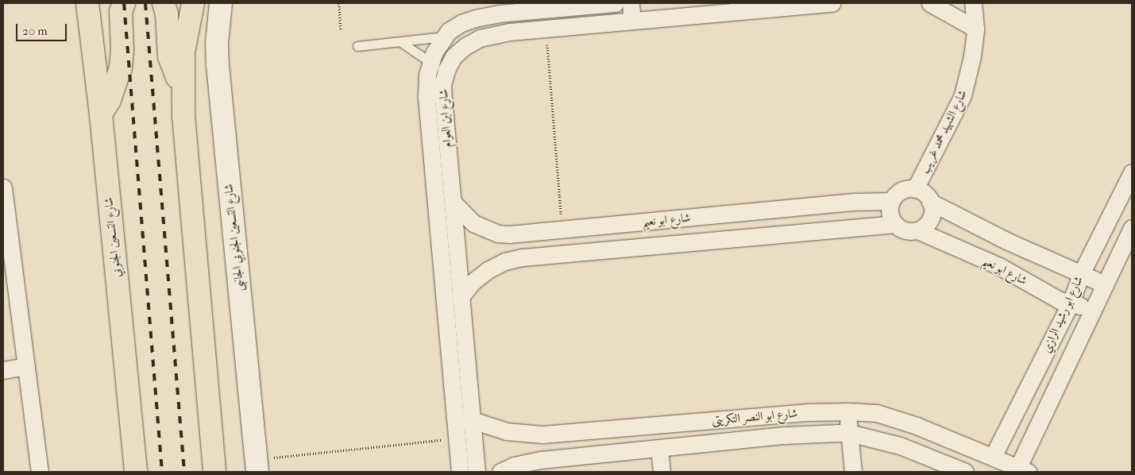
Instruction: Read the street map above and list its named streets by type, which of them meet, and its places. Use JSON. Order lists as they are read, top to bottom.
{
  "streets": {
    "highway": ["شارع التسعين الجنوبي"],
    "street": [
      "شارع ابن العوام",
      "شارع الشهيد محمد غريب",
      "شارع ابو نعيم",
      "شارع التسعين الجنوبي الجانبى",
      "شارع ابو رشيد الرازي",
      "شارع ابو النصر التكريتى"
    ]
  },
  "crossings": [
    ["شارع ابن العوام", "شارع ابو نعيم"],
    ["شارع ابن العوام", "شارع ابو النصر التكريتى"],
    ["شارع الشهيد محمد غريب", "شارع ابو نعيم"],
    ["شارع ابو نعيم", "شارع ابو رشيد الرازي"],
    ["شارع ابو رشيد الرازي", "شارع ابو النصر التكريتى"]
  ],
  "scale_bar": "20 m"
}
